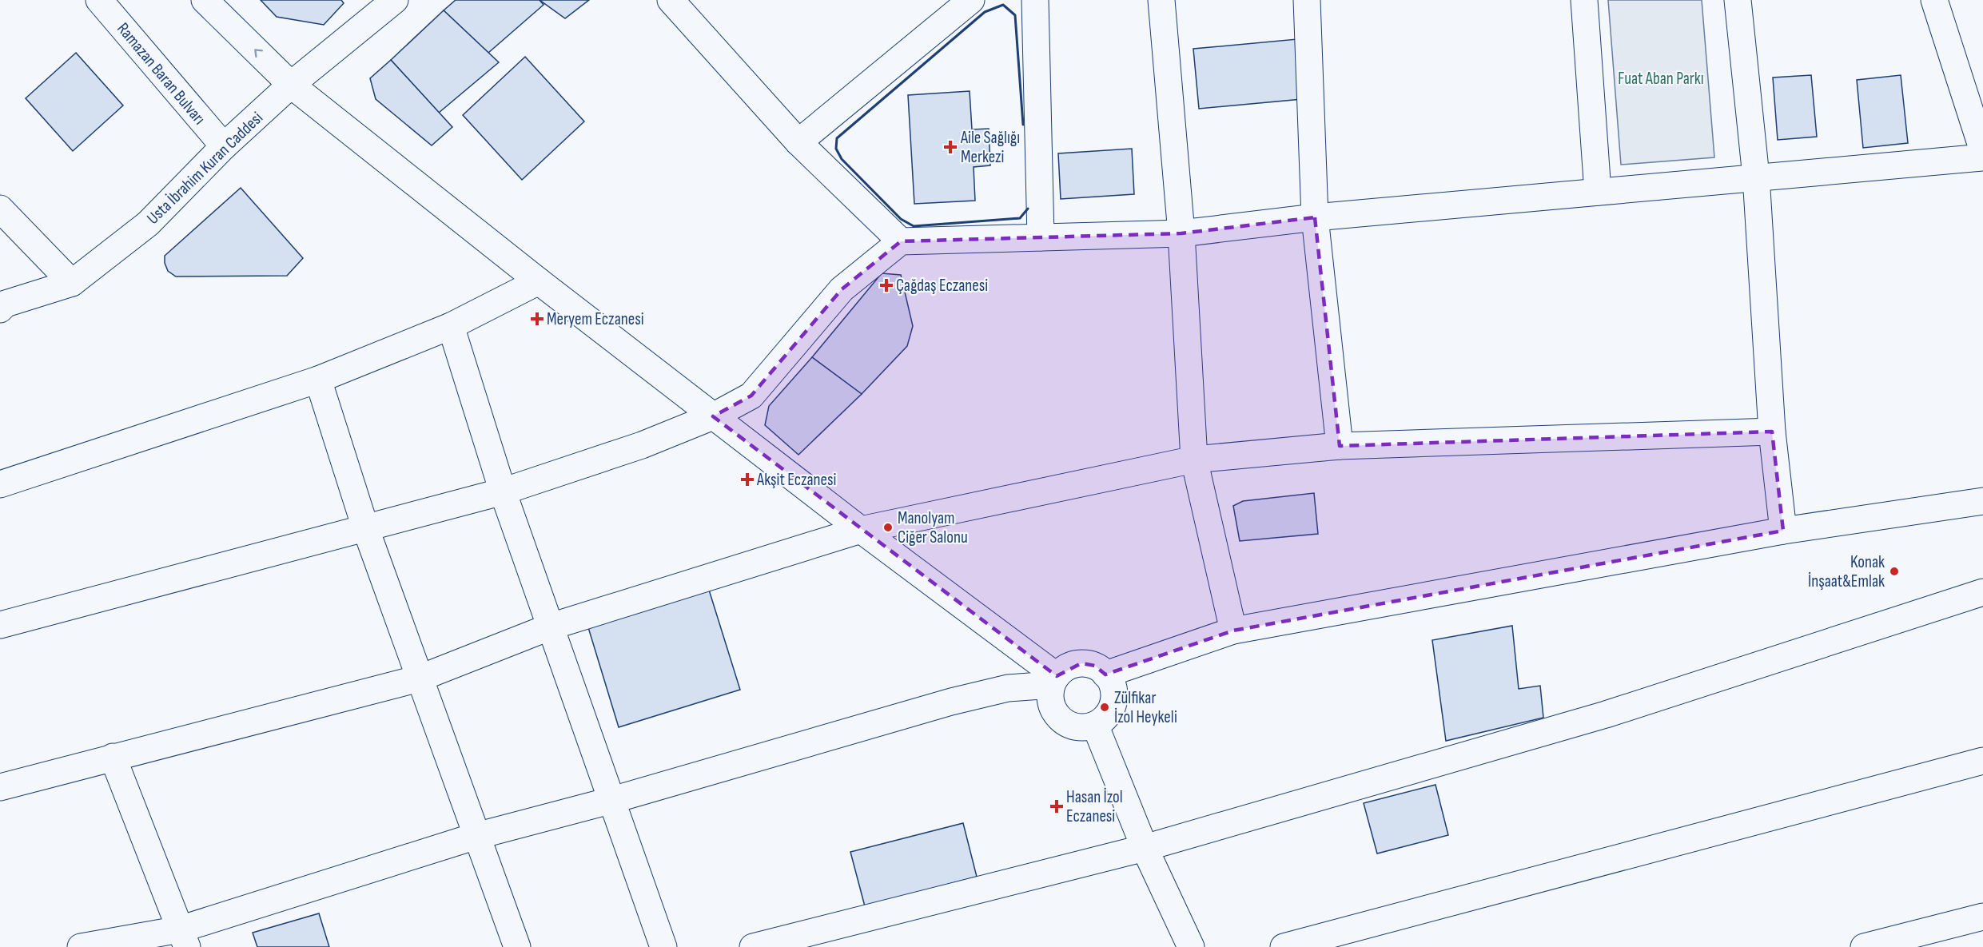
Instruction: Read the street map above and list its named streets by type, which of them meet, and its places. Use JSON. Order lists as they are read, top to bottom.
{
  "streets": {
    "street": ["Ramazan Baran Bulvarı", "Usta İbrahim Kuran Caddesi"]
  },
  "crossings": [
    ["Ramazan Baran Bulvarı", "Usta İbrahim Kuran Caddesi"]
  ],
  "parks": ["Fuat Aban Parkı"],
  "places": {
    "health": [
      "Aile Sağlığı Merkezi",
      "Çağdaş Eczanesi",
      "Meryem Eczanesi",
      "Akşit Eczanesi",
      "Hasan İzol Eczanesi"
    ],
    "other": ["Manolyam Ciğer Salonu", "Konak İnşaat&Emlak", "Zülfikar İzol Heykeli"]
  }
}
